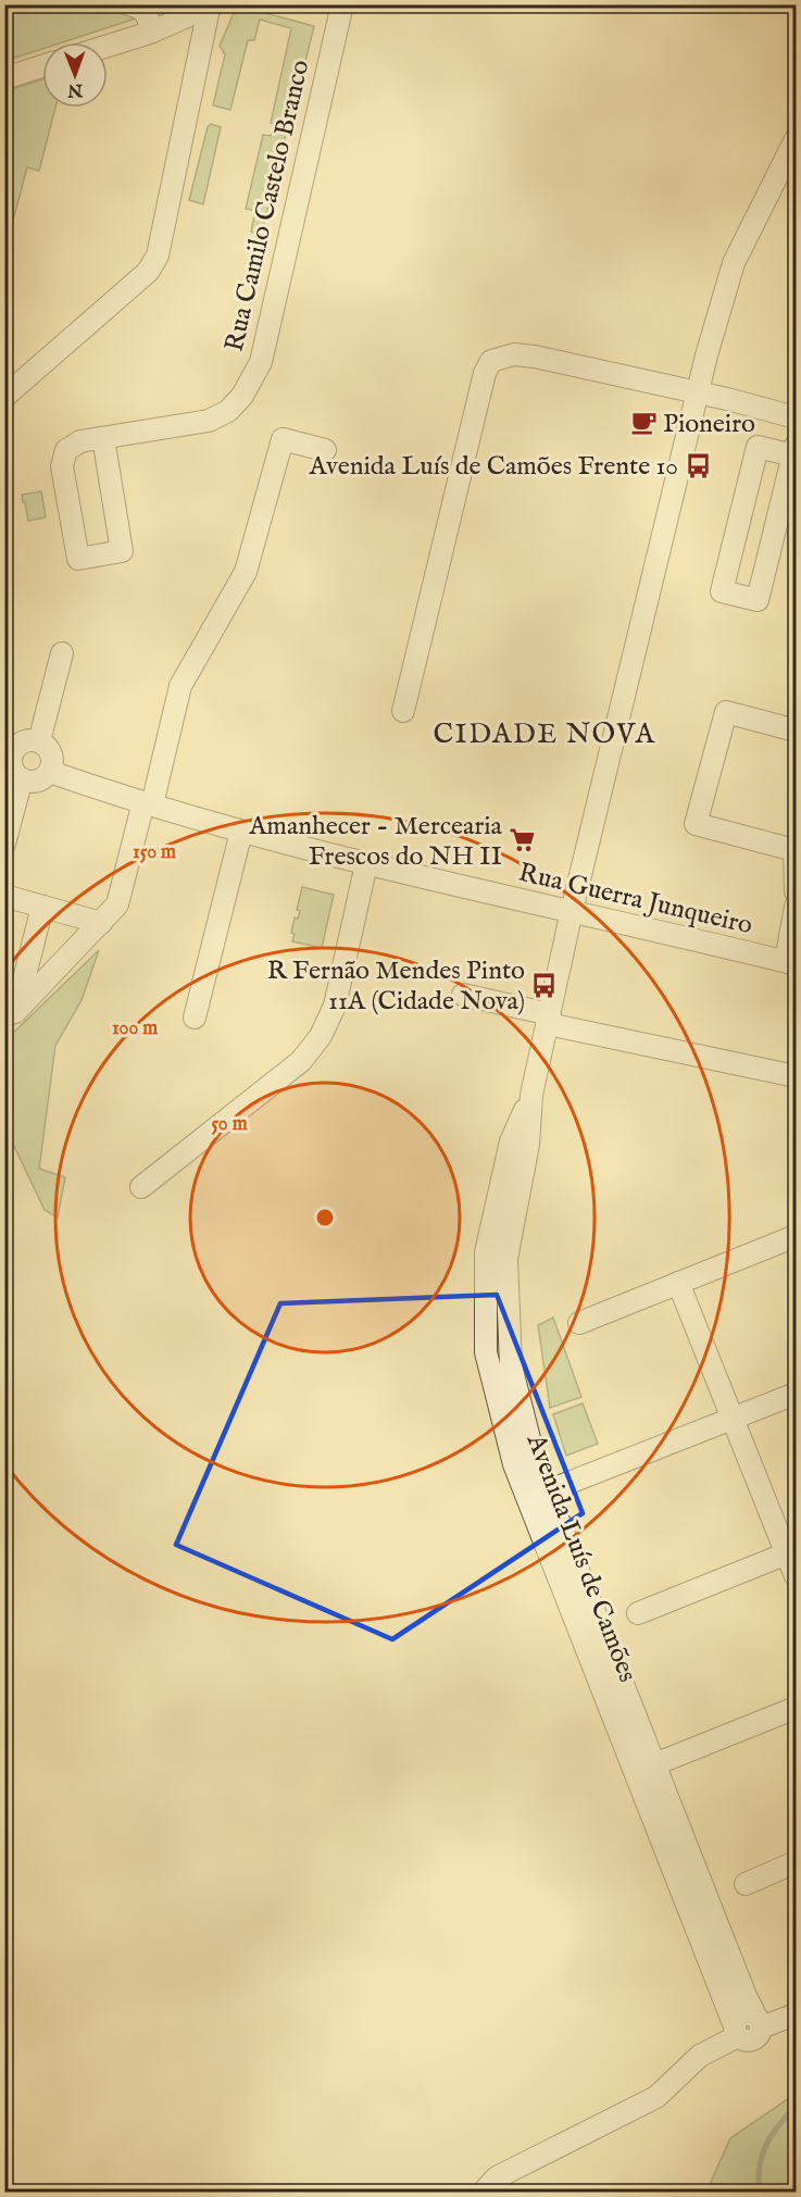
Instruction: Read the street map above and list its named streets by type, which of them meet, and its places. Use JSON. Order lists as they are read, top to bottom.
{
  "streets": {
    "street": ["Rua Camilo Castelo Branco", "Rua Guerra Junqueiro", "Avenida Luís de Camões"]
  },
  "crossings": [
    ["Rua Guerra Junqueiro", "Avenida Luís de Camões"]
  ],
  "districts": ["CIDADE NOVA"],
  "places": {
    "cafe": ["Pioneiro"],
    "bus stop": ["Avenida Luís de Camões Frente 10", "R Fernão Mendes Pinto 11A (Cidade Nova)"],
    "supermarket": ["Amanhecer - Mercearia Frescos do NH II"]
  },
  "north": "bottom",
  "rings": ["150 m", "100 m", "50 m"]
}
